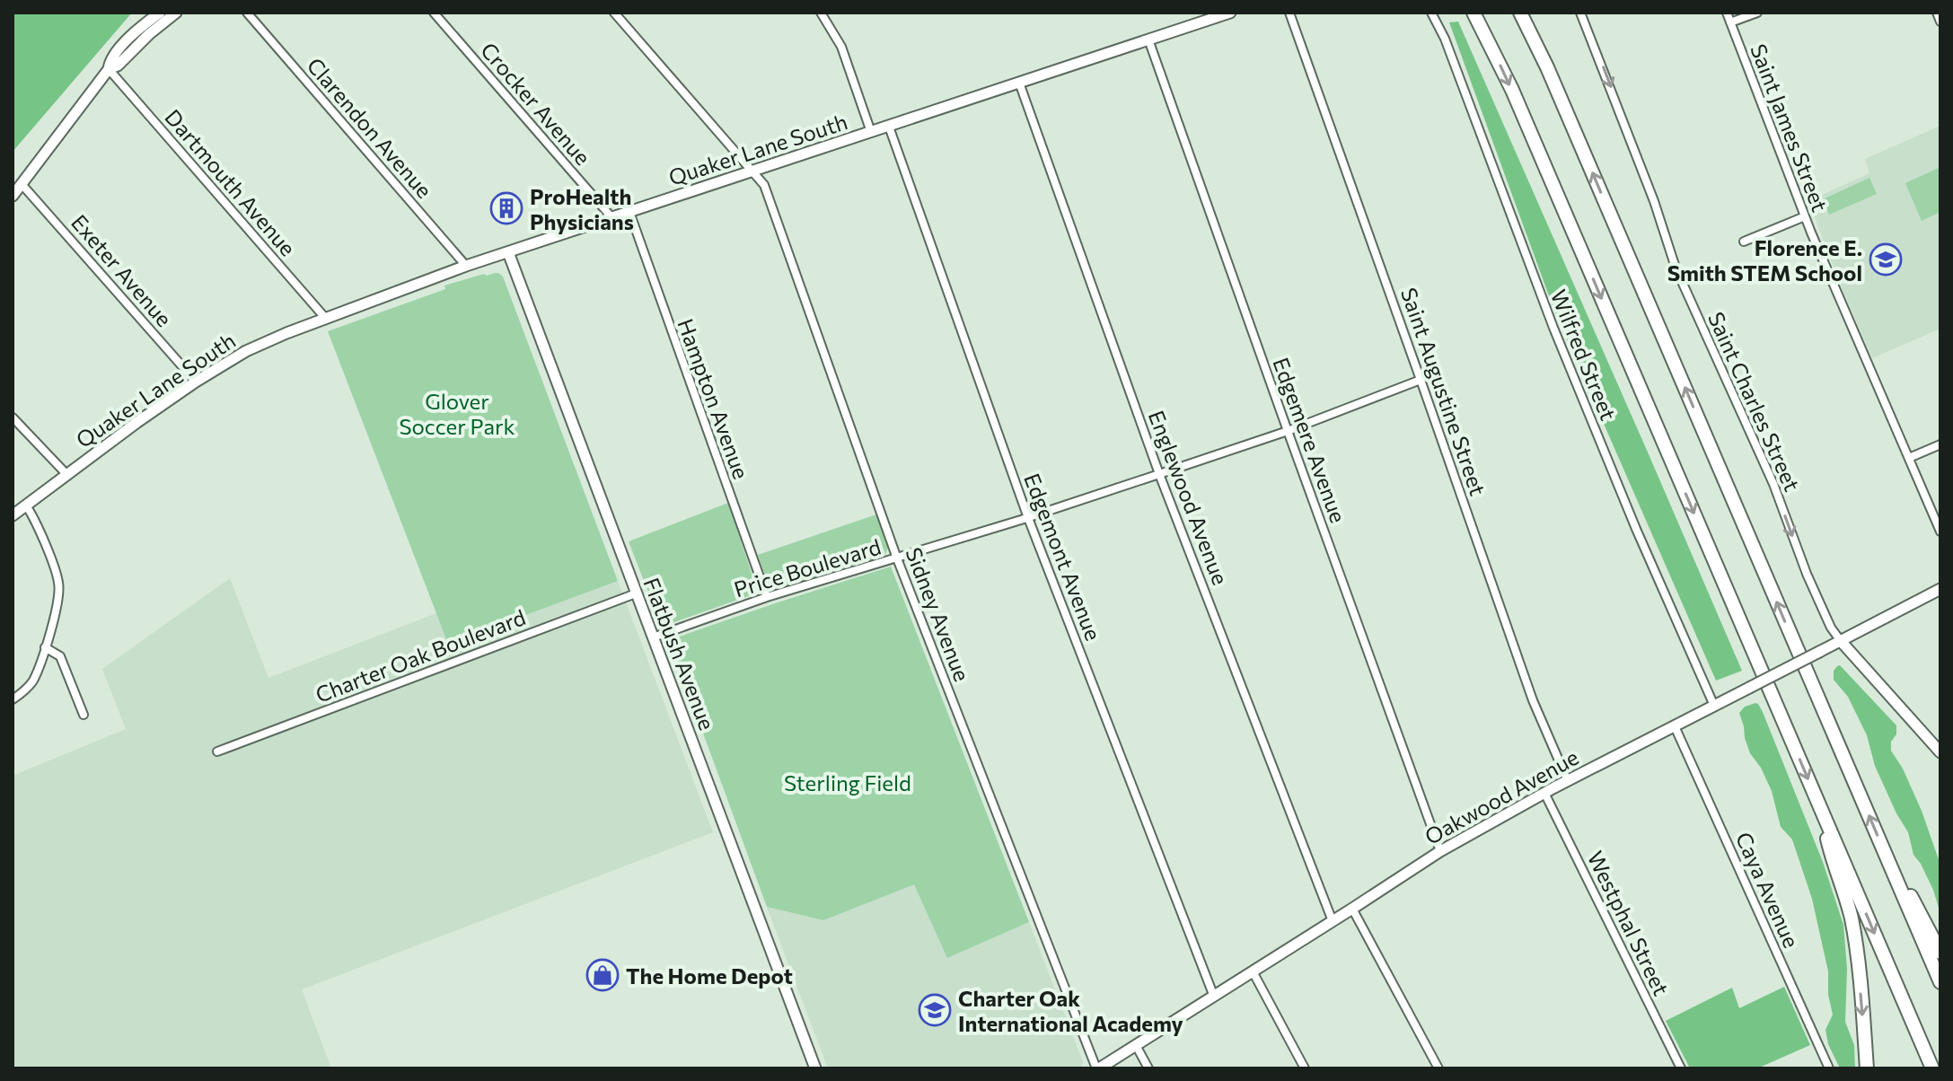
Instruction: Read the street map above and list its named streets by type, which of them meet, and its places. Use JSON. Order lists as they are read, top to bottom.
{
  "streets": {
    "street": [
      "Crocker Avenue",
      "Clarendon Avenue",
      "Saint James Street",
      "Quaker Lane South",
      "Dartmouth Avenue",
      "Exeter Avenue",
      "Wilfred Street",
      "Saint Augustine Street",
      "Hampton Avenue",
      "Saint Charles Street",
      "Edgemere Avenue",
      "Englewood Avenue",
      "Edgemont Avenue",
      "Price Boulevard",
      "Sidney Avenue",
      "Flatbush Avenue",
      "Charter Oak Boulevard",
      "Oakwood Avenue",
      "Caya Avenue",
      "Westphal Street"
    ]
  },
  "crossings": [
    ["Crocker Avenue", "Quaker Lane South"],
    ["Clarendon Avenue", "Quaker Lane South"],
    ["Quaker Lane South", "Dartmouth Avenue"],
    ["Quaker Lane South", "Exeter Avenue"],
    ["Quaker Lane South", "Hampton Avenue"],
    ["Quaker Lane South", "Edgemere Avenue"],
    ["Quaker Lane South", "Englewood Avenue"],
    ["Quaker Lane South", "Edgemont Avenue"],
    ["Quaker Lane South", "Sidney Avenue"],
    ["Quaker Lane South", "Flatbush Avenue"],
    ["Wilfred Street", "Oakwood Avenue"],
    ["Saint Augustine Street", "Price Boulevard"],
    ["Saint Augustine Street", "Oakwood Avenue"],
    ["Hampton Avenue", "Price Boulevard"],
    ["Saint Charles Street", "Oakwood Avenue"],
    ["Edgemere Avenue", "Price Boulevard"],
    ["Edgemere Avenue", "Oakwood Avenue"],
    ["Englewood Avenue", "Price Boulevard"],
    ["Englewood Avenue", "Oakwood Avenue"],
    ["Edgemont Avenue", "Price Boulevard"],
    ["Edgemont Avenue", "Oakwood Avenue"],
    ["Price Boulevard", "Sidney Avenue"],
    ["Price Boulevard", "Flatbush Avenue"],
    ["Sidney Avenue", "Oakwood Avenue"],
    ["Flatbush Avenue", "Charter Oak Boulevard"],
    ["Oakwood Avenue", "Caya Avenue"],
    ["Oakwood Avenue", "Westphal Street"]
  ],
  "one_way": ["Saint Charles Street"],
  "parks": ["Glover Soccer Park", "Sterling Field"],
  "places": {
    "building": ["ProHealth Physicians"],
    "school or university": ["Florence E. Smith STEM School", "Charter Oak International Academy"],
    "shop": ["The Home Depot"]
  }
}
